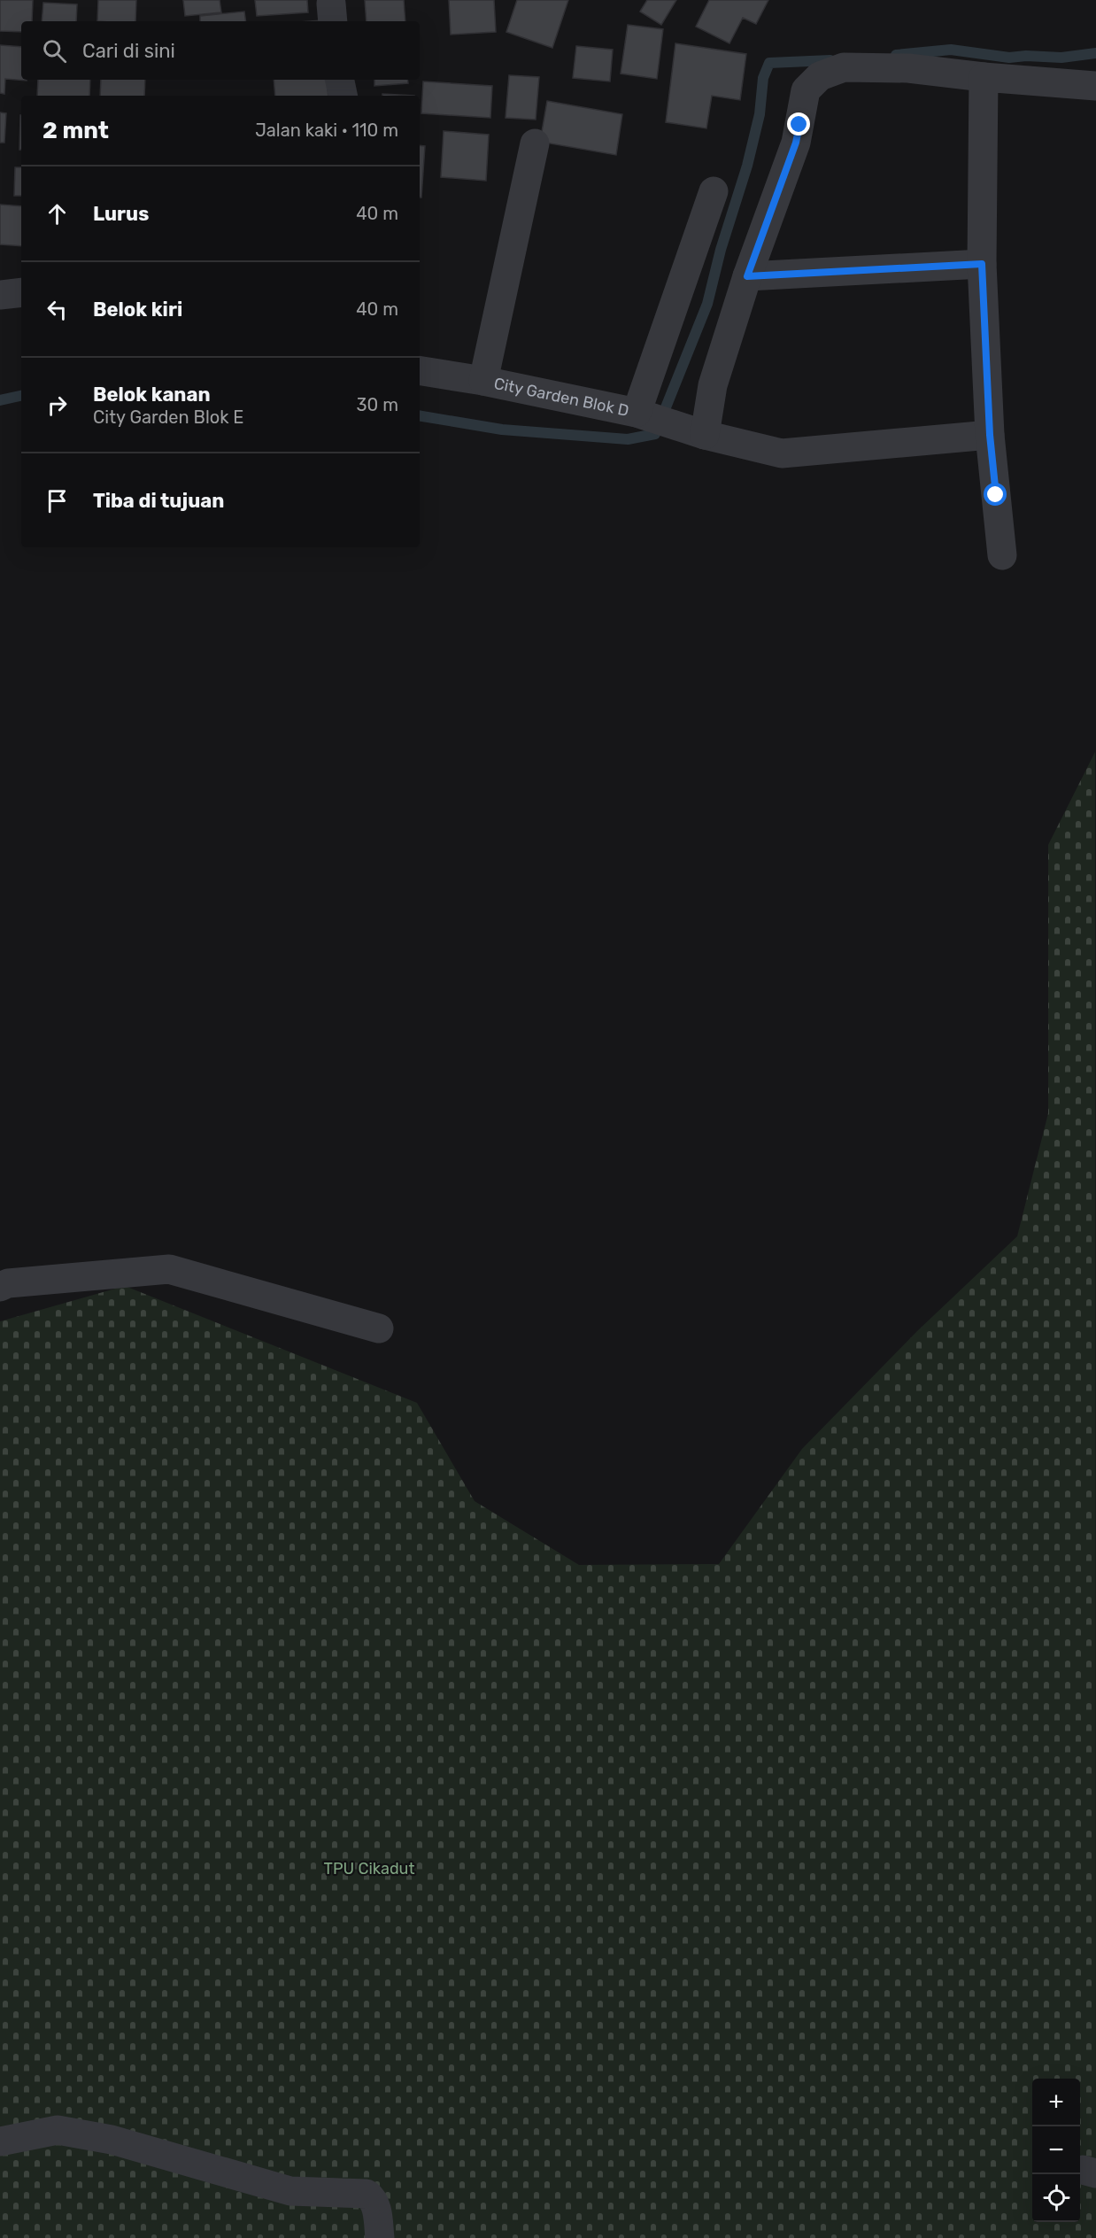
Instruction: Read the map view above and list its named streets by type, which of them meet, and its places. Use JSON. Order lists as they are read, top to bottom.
{
  "streets": {
    "street": ["City Garden Blok D"]
  },
  "parks": ["TPU Cikadut"],
  "page": {
    "search": "Cari di sini",
    "heading": ["2 mnt", "Jalan kaki · 110 m"],
    "list": [
      ["Lurus", "40 m"],
      ["Belok kiri", "40 m"],
      ["Belok kanan", "City Garden Blok E", "30 m"],
      "Tiba di tujuan"
    ],
    "map_buttons": ["+", "−"]
  }
}
